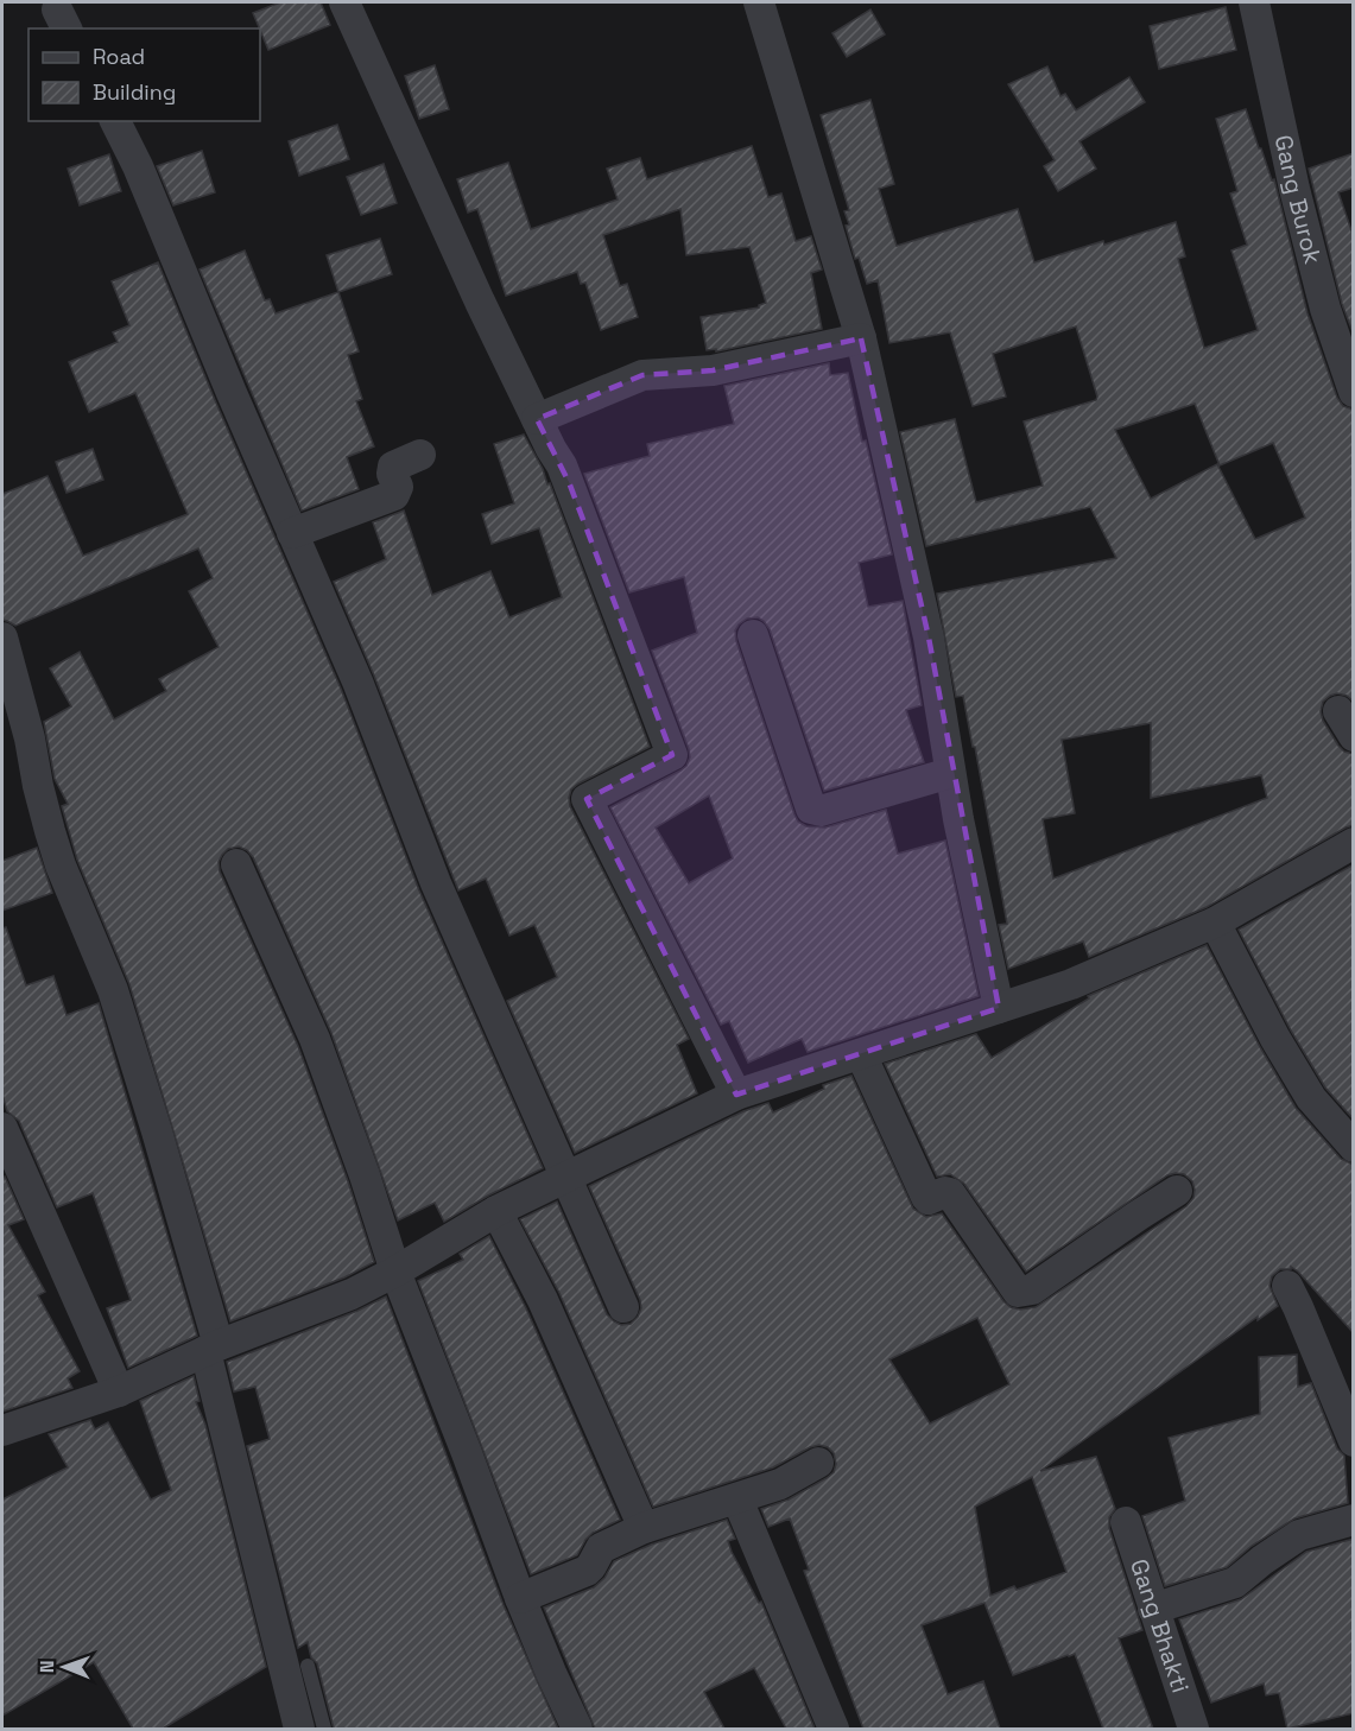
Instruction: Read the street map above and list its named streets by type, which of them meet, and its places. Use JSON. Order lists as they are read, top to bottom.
{
  "streets": {
    "street": ["Gang Burok", "Gang Bhakti"]
  },
  "legend": ["Road", "Building"],
  "north": "left"
}
